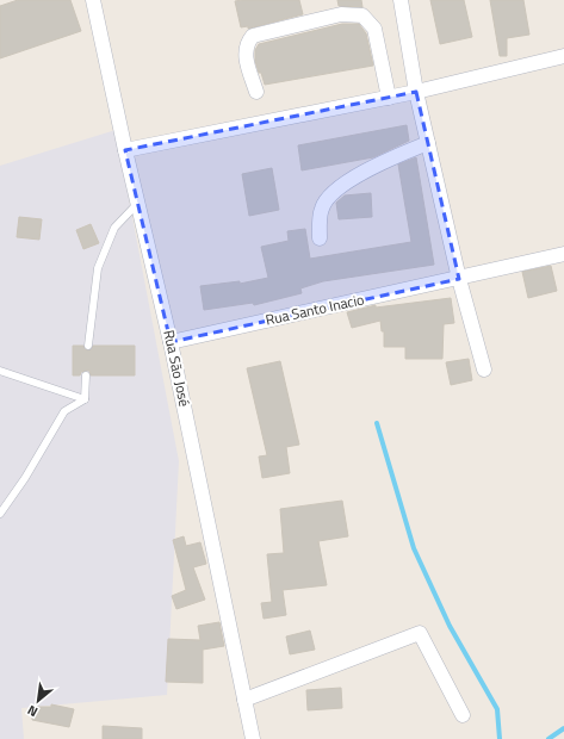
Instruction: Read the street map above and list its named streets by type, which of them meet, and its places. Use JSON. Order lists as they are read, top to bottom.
{
  "streets": {
    "street": ["Rua Santo Inacio", "Rua São José"]
  },
  "crossings": [
    ["Rua Santo Inacio", "Rua São José"]
  ],
  "north": "bottom left"
}
